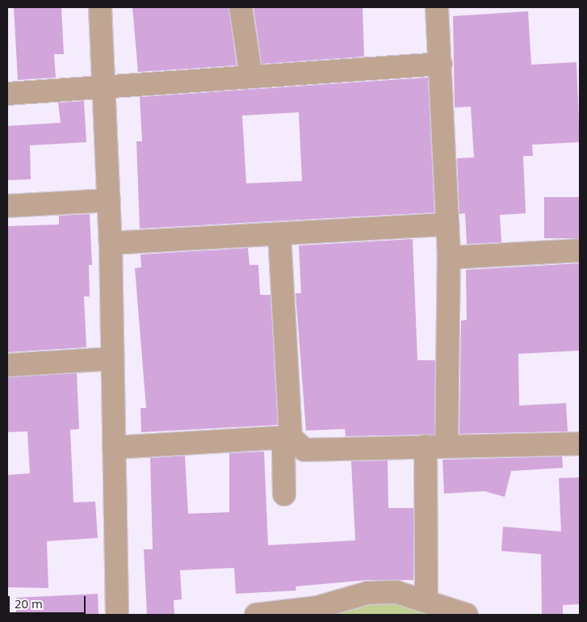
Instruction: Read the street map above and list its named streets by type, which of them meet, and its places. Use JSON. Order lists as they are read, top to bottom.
{
  "scale_bar": "20 m"
}
